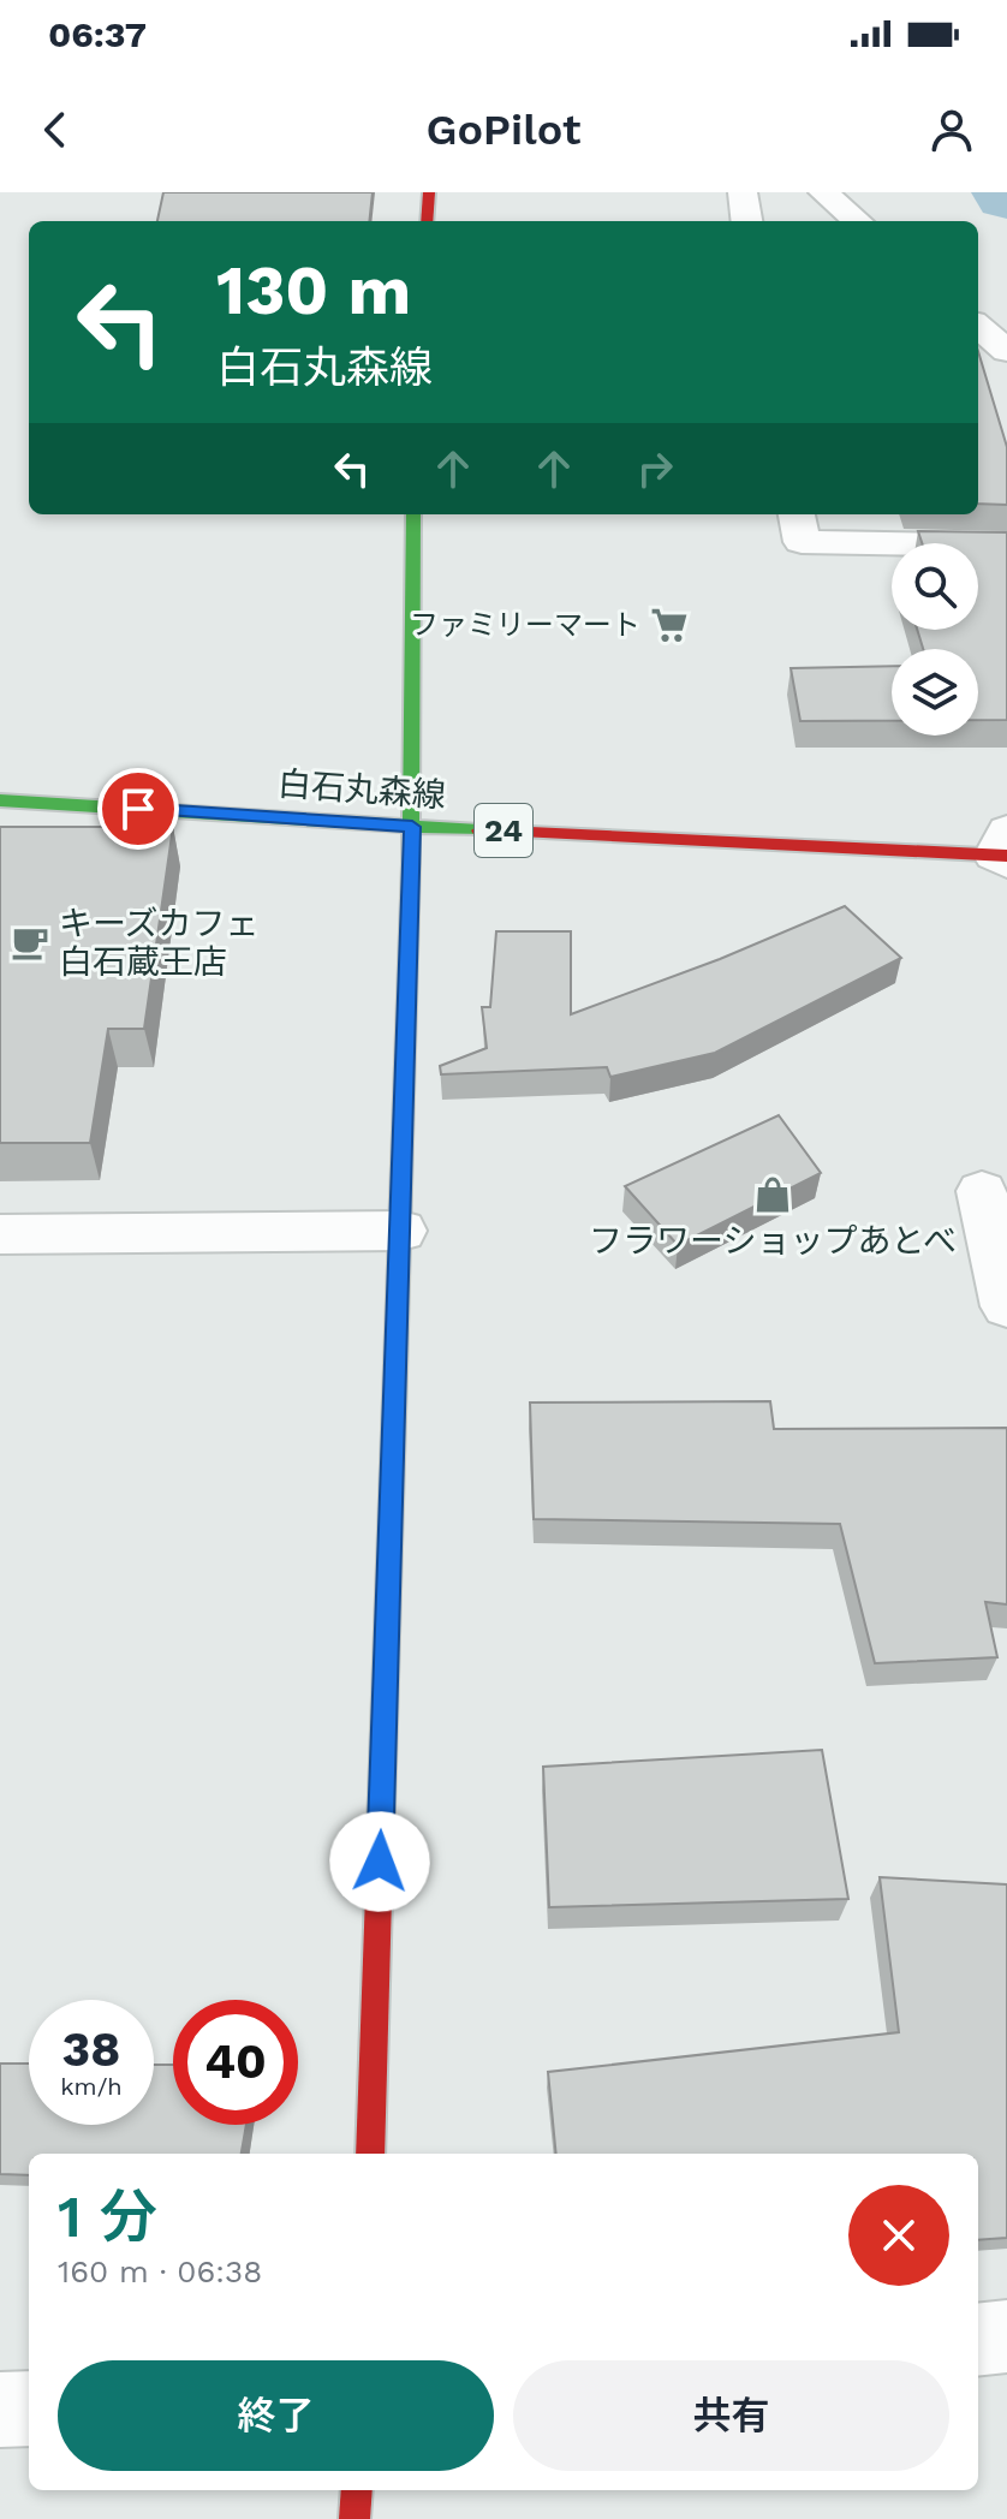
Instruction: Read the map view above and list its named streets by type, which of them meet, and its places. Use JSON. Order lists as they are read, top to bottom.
{
  "streets": {
    "street": ["白石丸森線", "24"]
  },
  "places": {
    "supermarket": ["ファミリーマート"],
    "cafe": ["キーズカフェ 白石蔵王店"],
    "shop": ["フラワーショップあとべ"]
  },
  "page": {
    "status": "06:37",
    "header": "GoPilot",
    "turn": ["130 m", "白石丸森線"],
    "speed": "38 km/h",
    "limit": "40",
    "heading": ["1 分", "160 m · 06:38"],
    "buttons": ["終了", "共有"]
  }
}
